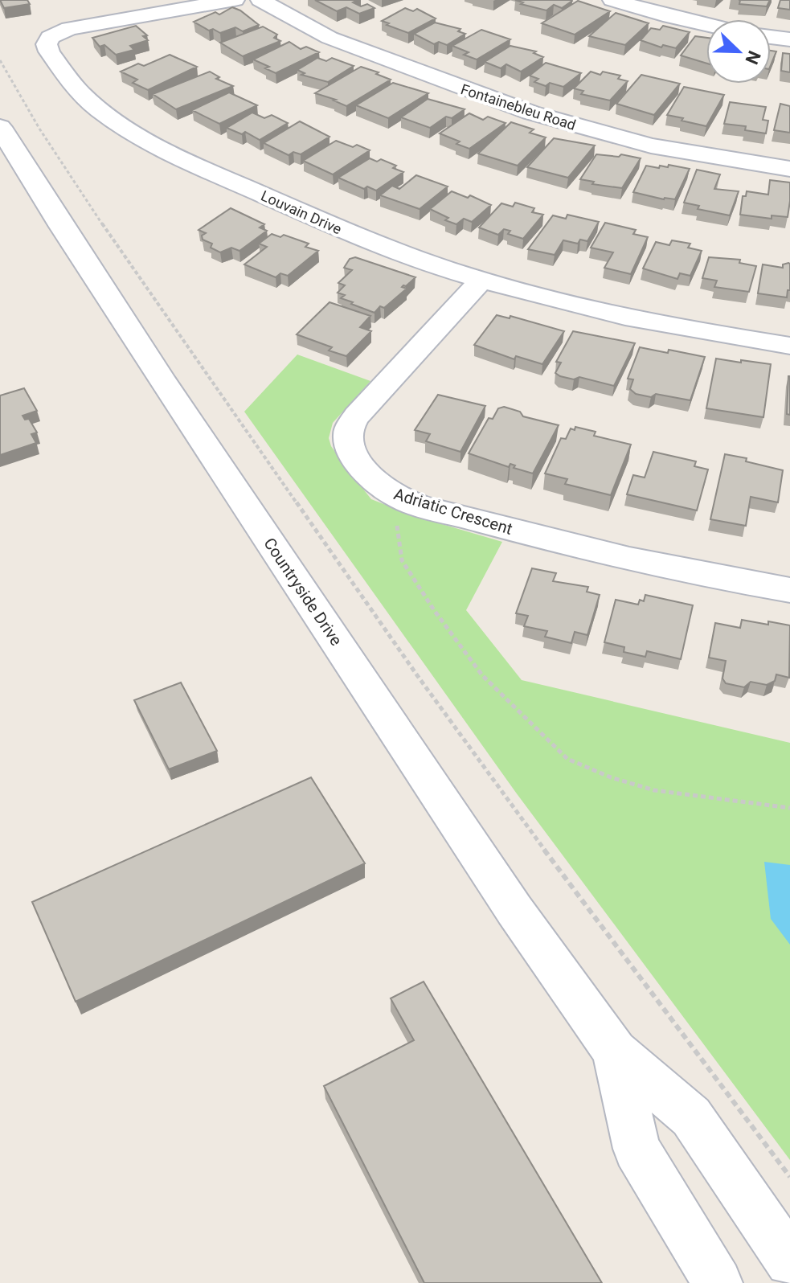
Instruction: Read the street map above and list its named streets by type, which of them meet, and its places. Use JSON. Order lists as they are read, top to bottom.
{
  "streets": {
    "main road": ["Countryside Drive"],
    "street": ["Fontainebleu Road", "Louvain Drive", "Adriatic Crescent"]
  },
  "crossings": [
    ["Louvain Drive", "Adriatic Crescent"]
  ],
  "north": "bottom right"
}
